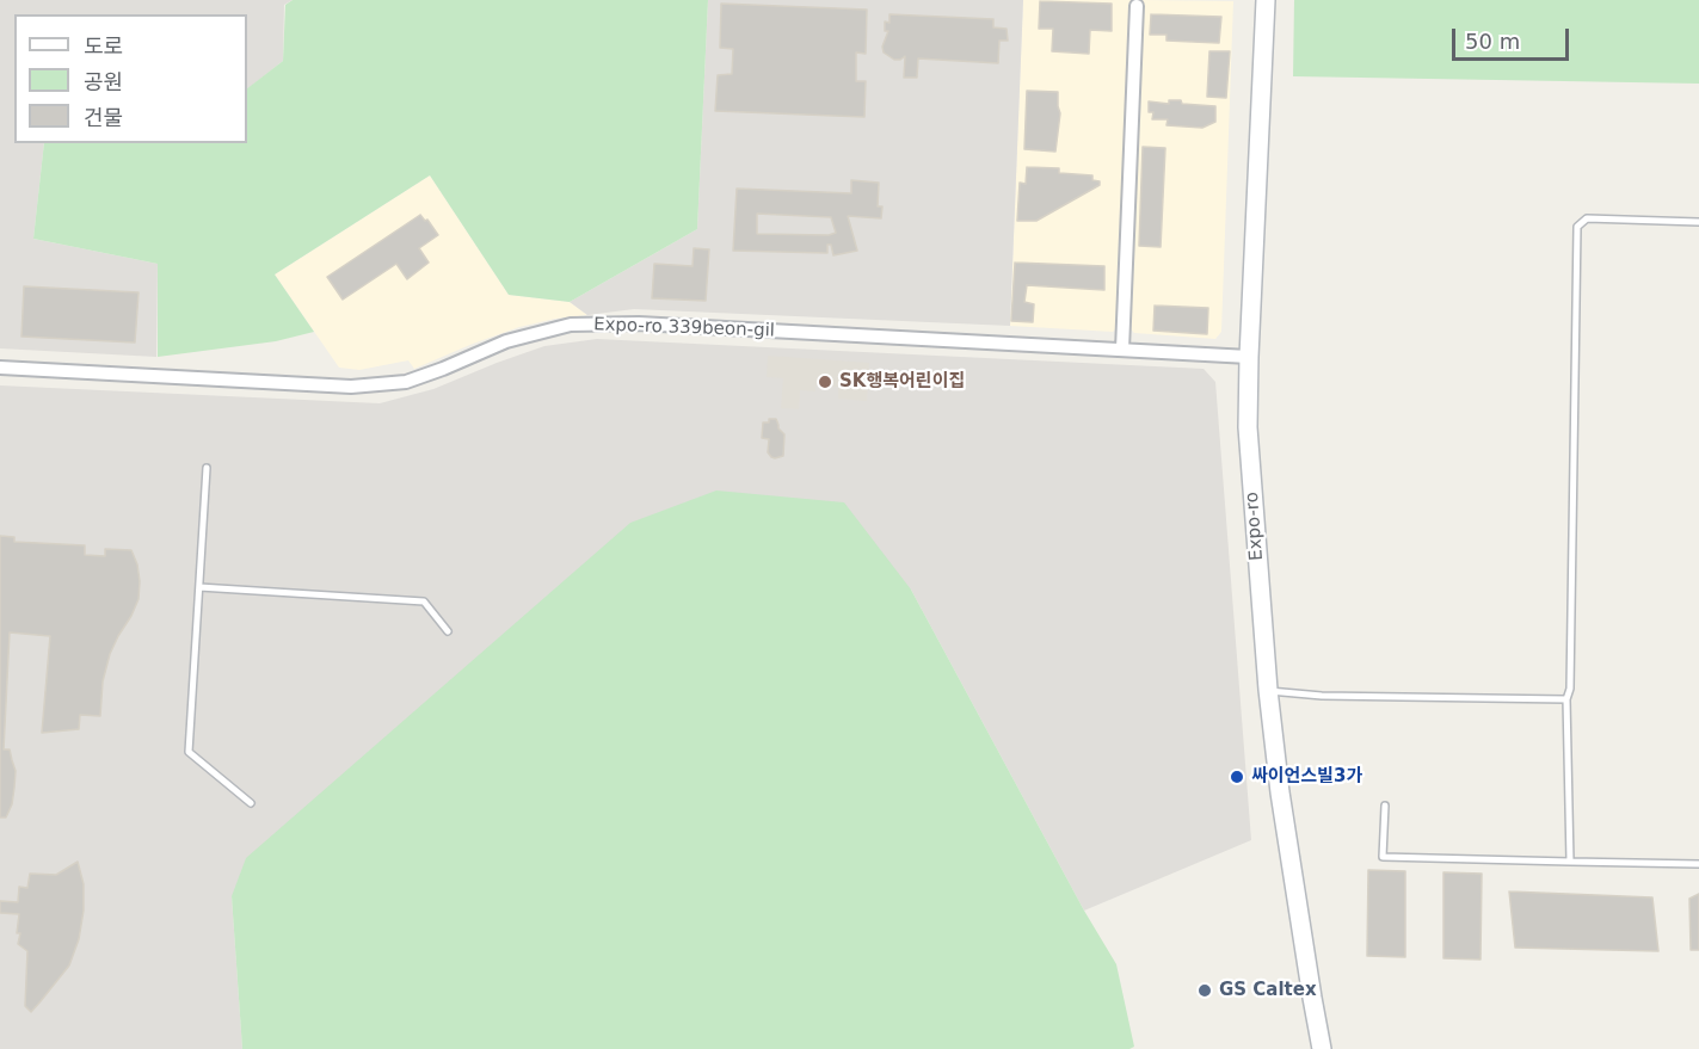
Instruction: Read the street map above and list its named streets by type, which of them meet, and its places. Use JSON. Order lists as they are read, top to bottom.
{
  "streets": {
    "main road": ["Expo-ro"],
    "street": ["Expo-ro 339beon-gil"]
  },
  "crossings": [
    ["Expo-ro 339beon-gil", "Expo-ro"]
  ],
  "places": ["SK행복어린이집", "싸이언스빌3가", "GS Caltex"],
  "legend": ["도로", "공원", "건물"],
  "scale_bar": "50 m"
}
